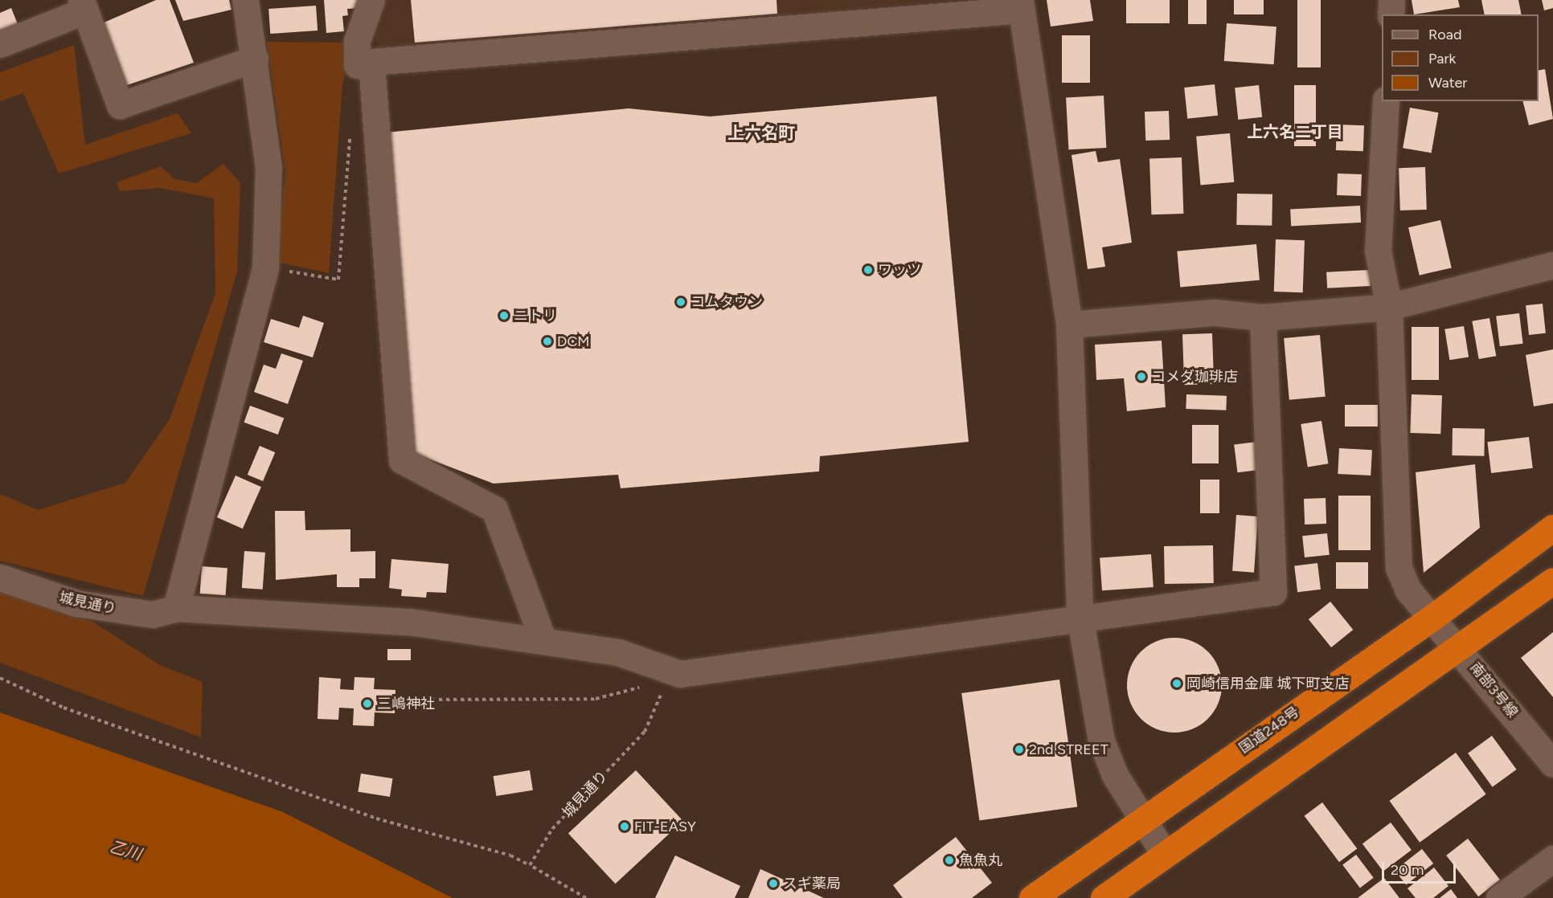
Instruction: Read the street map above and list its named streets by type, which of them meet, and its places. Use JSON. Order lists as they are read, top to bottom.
{
  "streets": {
    "highway": ["国道248号"],
    "street": ["城見通り", "南部3号線"]
  },
  "crossings": [
    ["南部3号線", "国道248号"]
  ],
  "districts": ["上六名二丁目", "上六名町"],
  "water": ["乙川"],
  "places": [
    "ワッツ",
    "コムタウン",
    "ニトリ",
    "DCM",
    "コメダ珈琲店",
    "岡崎信用金庫 城下町支店",
    "三嶋神社",
    "2nd STREET",
    "FIT-EASY",
    "魚魚丸",
    "スギ薬局"
  ],
  "legend": ["Road", "Park", "Water"],
  "scale_bar": "20 m"
}
